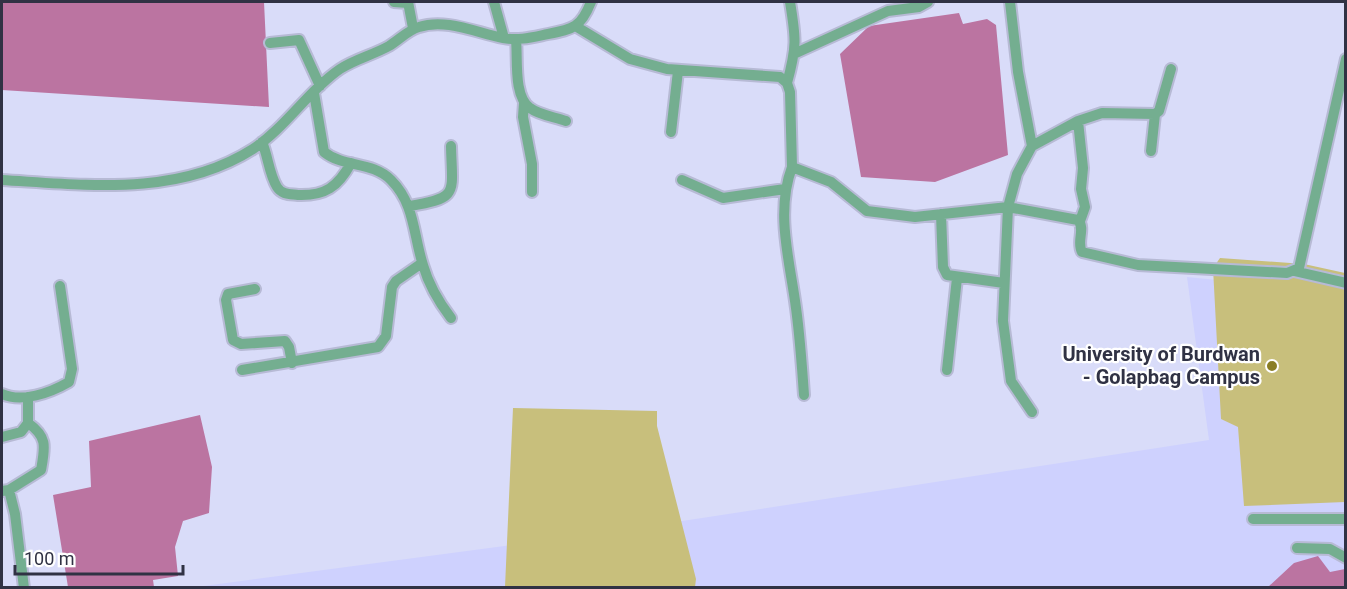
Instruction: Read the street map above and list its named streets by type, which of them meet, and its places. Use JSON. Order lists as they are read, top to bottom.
{
  "places": ["University of Burdwan - Golapbag Campus"],
  "scale_bar": "100 m"
}
